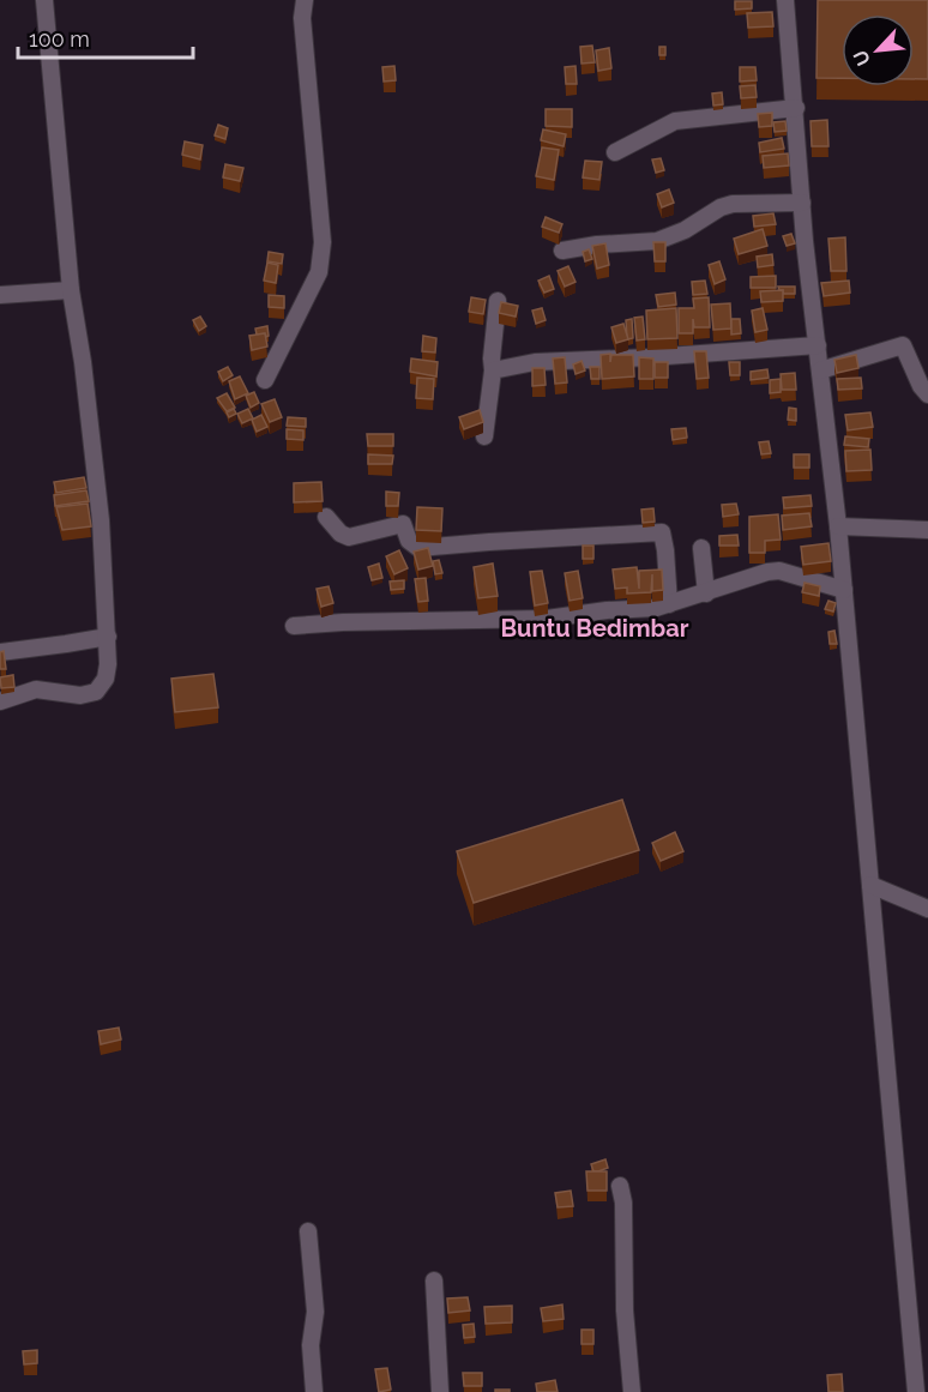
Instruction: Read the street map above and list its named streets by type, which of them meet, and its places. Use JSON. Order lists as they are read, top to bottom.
{
  "districts": ["Buntu Bedimbar"],
  "scale_bar": "100 m",
  "north": "bottom left"
}
